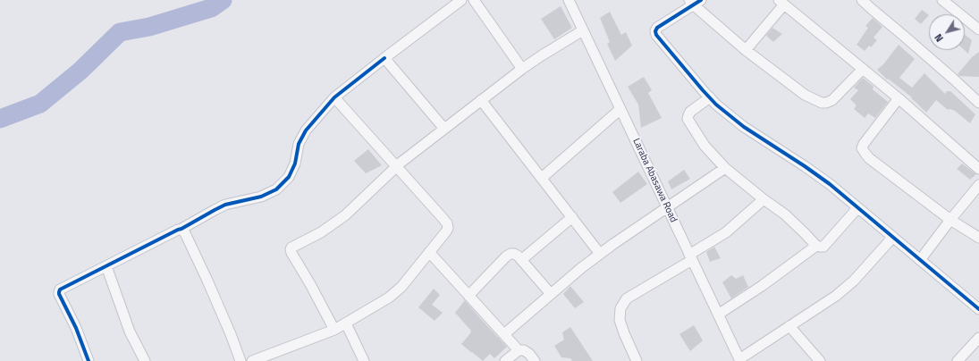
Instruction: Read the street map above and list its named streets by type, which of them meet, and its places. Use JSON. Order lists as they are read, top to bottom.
{
  "streets": {
    "street": ["Laraba Abasawa Road"]
  },
  "north": "bottom left"
}
